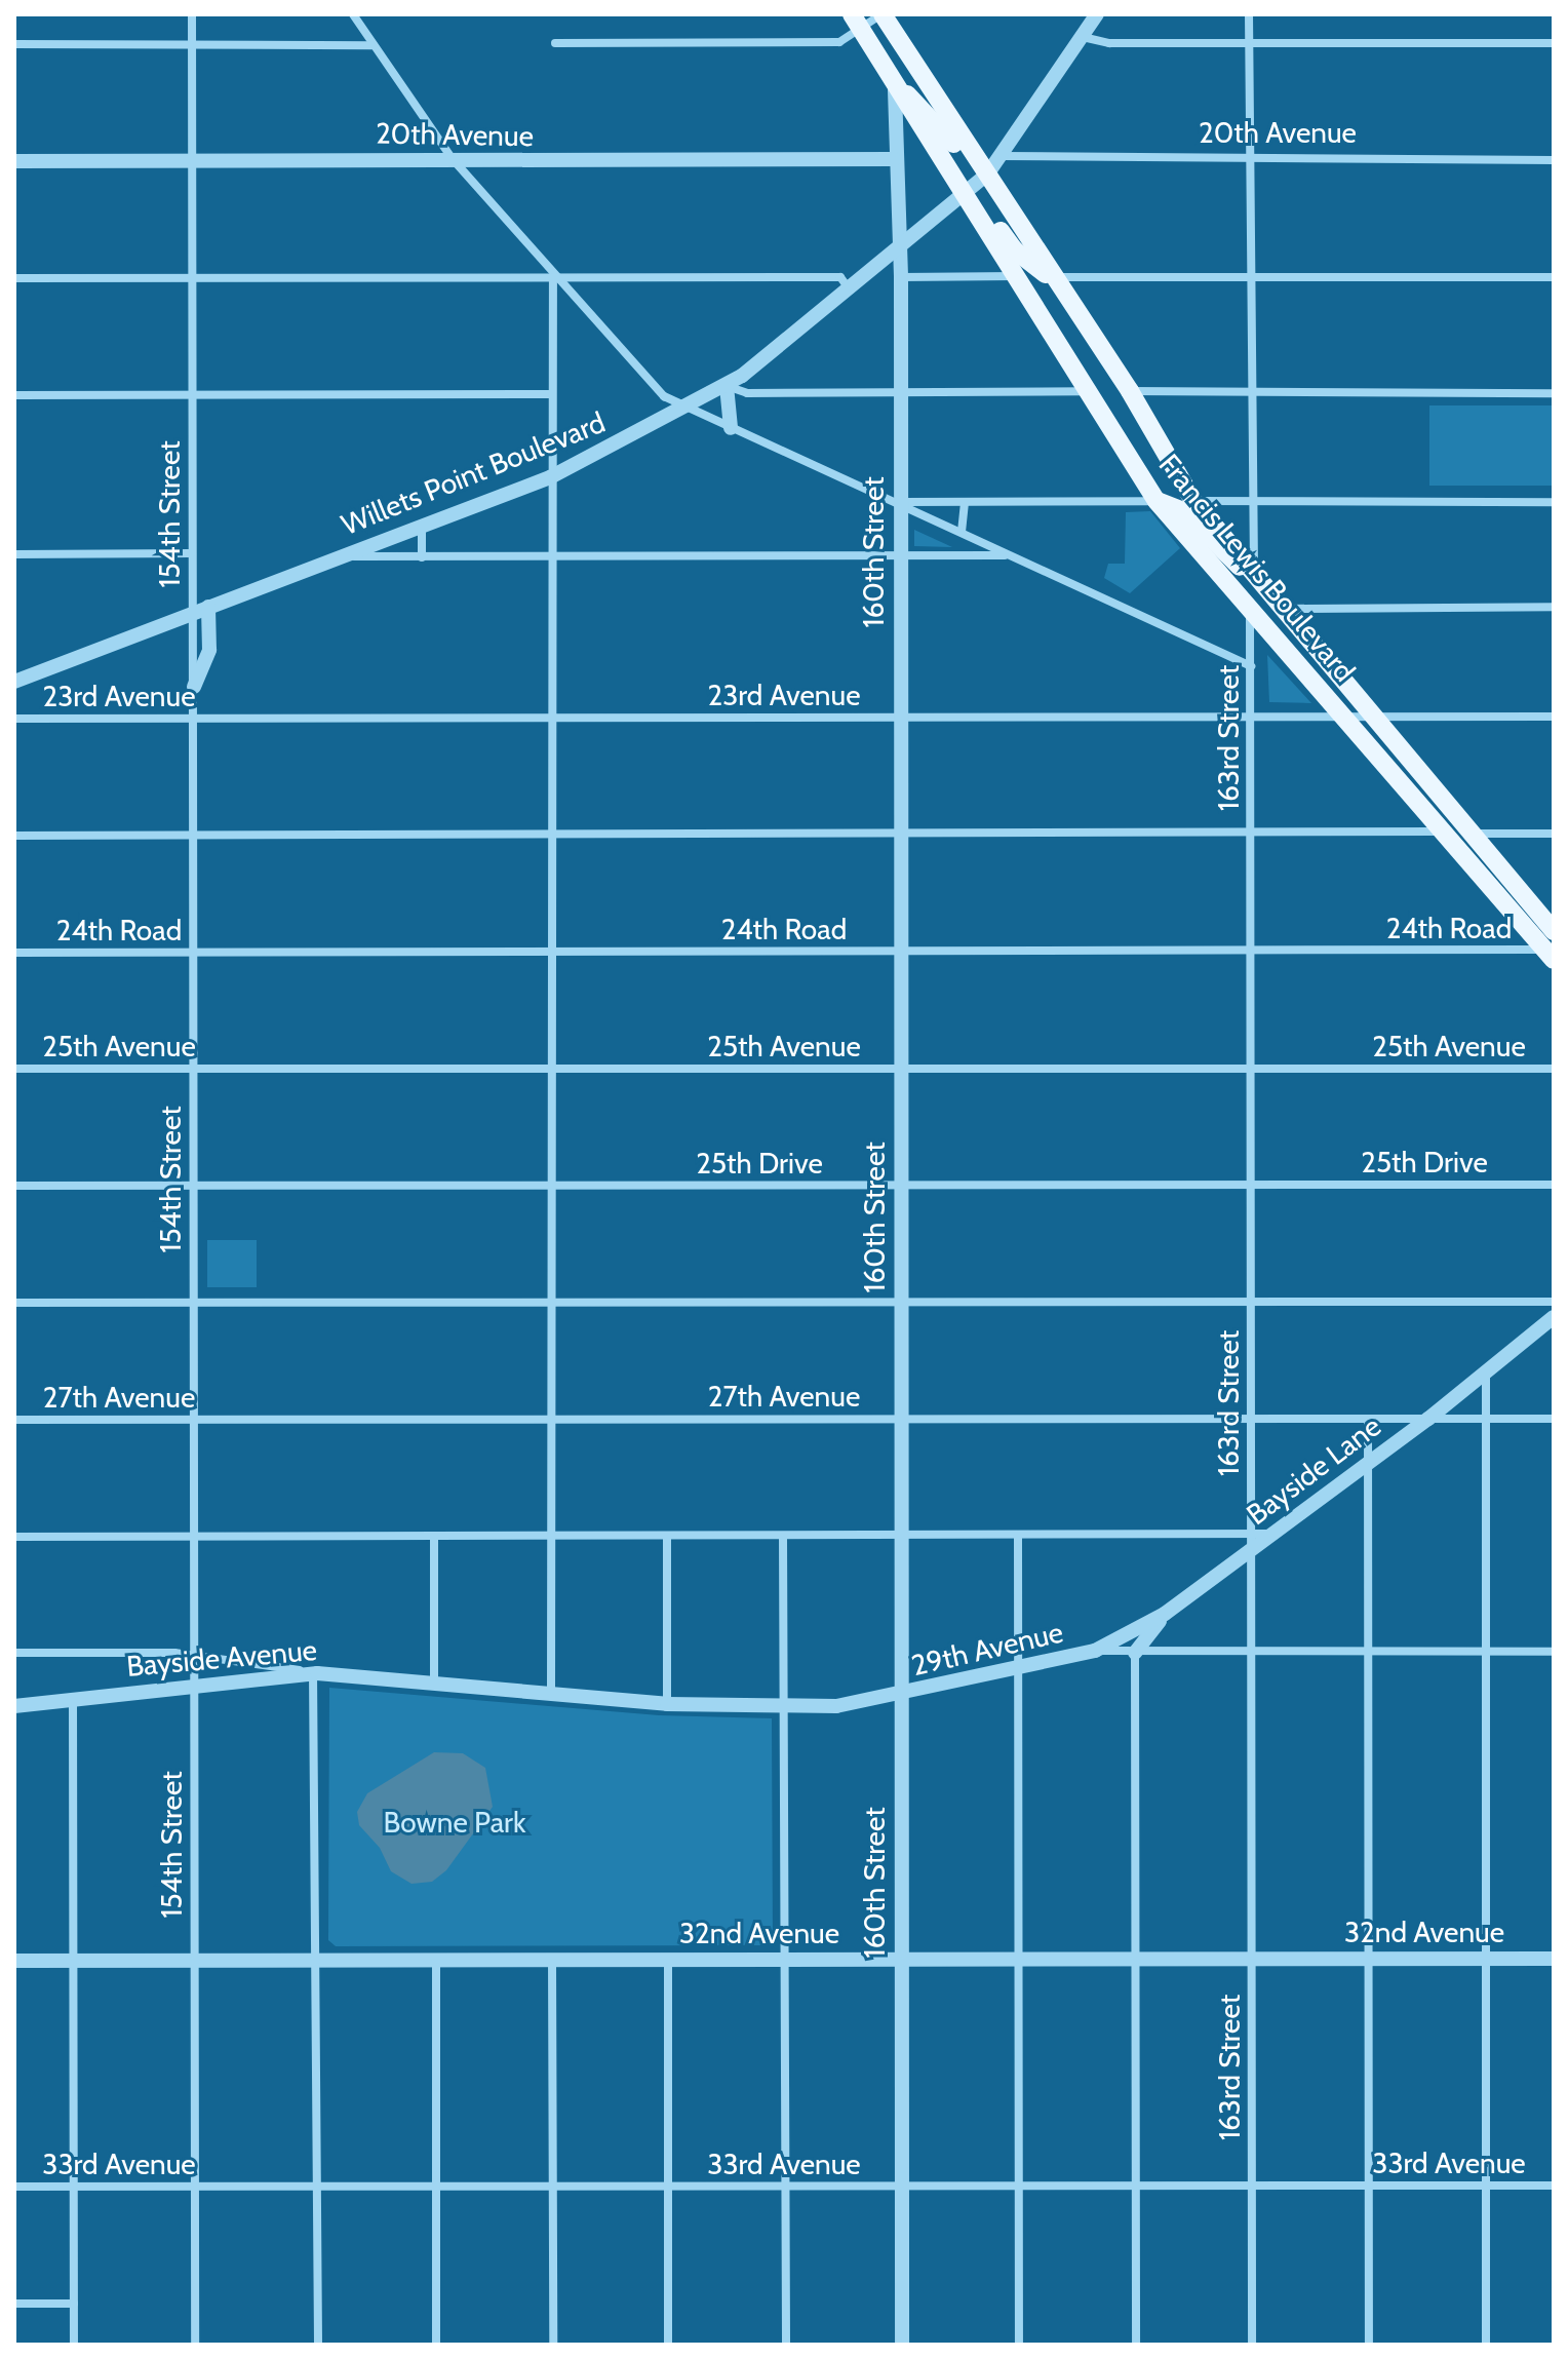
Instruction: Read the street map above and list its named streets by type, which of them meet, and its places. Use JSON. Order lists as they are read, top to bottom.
{
  "streets": {
    "main road": ["Francis Lewis Boulevard"],
    "street": [
      "20th Avenue",
      "Willets Point Boulevard",
      "154th Street",
      "160th Street",
      "23rd Avenue",
      "163rd Street",
      "24th Road",
      "25th Avenue",
      "25th Drive",
      "27th Avenue",
      "Bayside Lane",
      "29th Avenue",
      "Bayside Avenue",
      "32nd Avenue",
      "33rd Avenue"
    ]
  },
  "crossings": [
    ["20th Avenue", "Willets Point Boulevard"],
    ["20th Avenue", "154th Street"],
    ["20th Avenue", "160th Street"],
    ["Willets Point Boulevard", "154th Street"],
    ["Willets Point Boulevard", "160th Street"],
    ["Willets Point Boulevard", "Francis Lewis Boulevard"],
    ["154th Street", "23rd Avenue"],
    ["154th Street", "24th Road"],
    ["154th Street", "25th Avenue"],
    ["154th Street", "25th Drive"],
    ["154th Street", "27th Avenue"],
    ["154th Street", "Bayside Avenue"],
    ["154th Street", "32nd Avenue"],
    ["154th Street", "33rd Avenue"],
    ["160th Street", "Francis Lewis Boulevard"],
    ["160th Street", "23rd Avenue"],
    ["160th Street", "24th Road"],
    ["160th Street", "25th Avenue"],
    ["160th Street", "25th Drive"],
    ["160th Street", "27th Avenue"],
    ["160th Street", "29th Avenue"],
    ["160th Street", "32nd Avenue"],
    ["160th Street", "33rd Avenue"],
    ["Francis Lewis Boulevard", "23rd Avenue"],
    ["Francis Lewis Boulevard", "163rd Street"],
    ["Francis Lewis Boulevard", "24th Road"],
    ["23rd Avenue", "163rd Street"],
    ["163rd Street", "24th Road"],
    ["163rd Street", "25th Avenue"],
    ["163rd Street", "25th Drive"],
    ["163rd Street", "27th Avenue"],
    ["163rd Street", "Bayside Lane"],
    ["163rd Street", "29th Avenue"],
    ["163rd Street", "32nd Avenue"],
    ["163rd Street", "33rd Avenue"],
    ["27th Avenue", "Bayside Lane"],
    ["Bayside Lane", "29th Avenue"],
    ["29th Avenue", "Bayside Avenue"]
  ],
  "parks": ["Bowne Park"]
}
